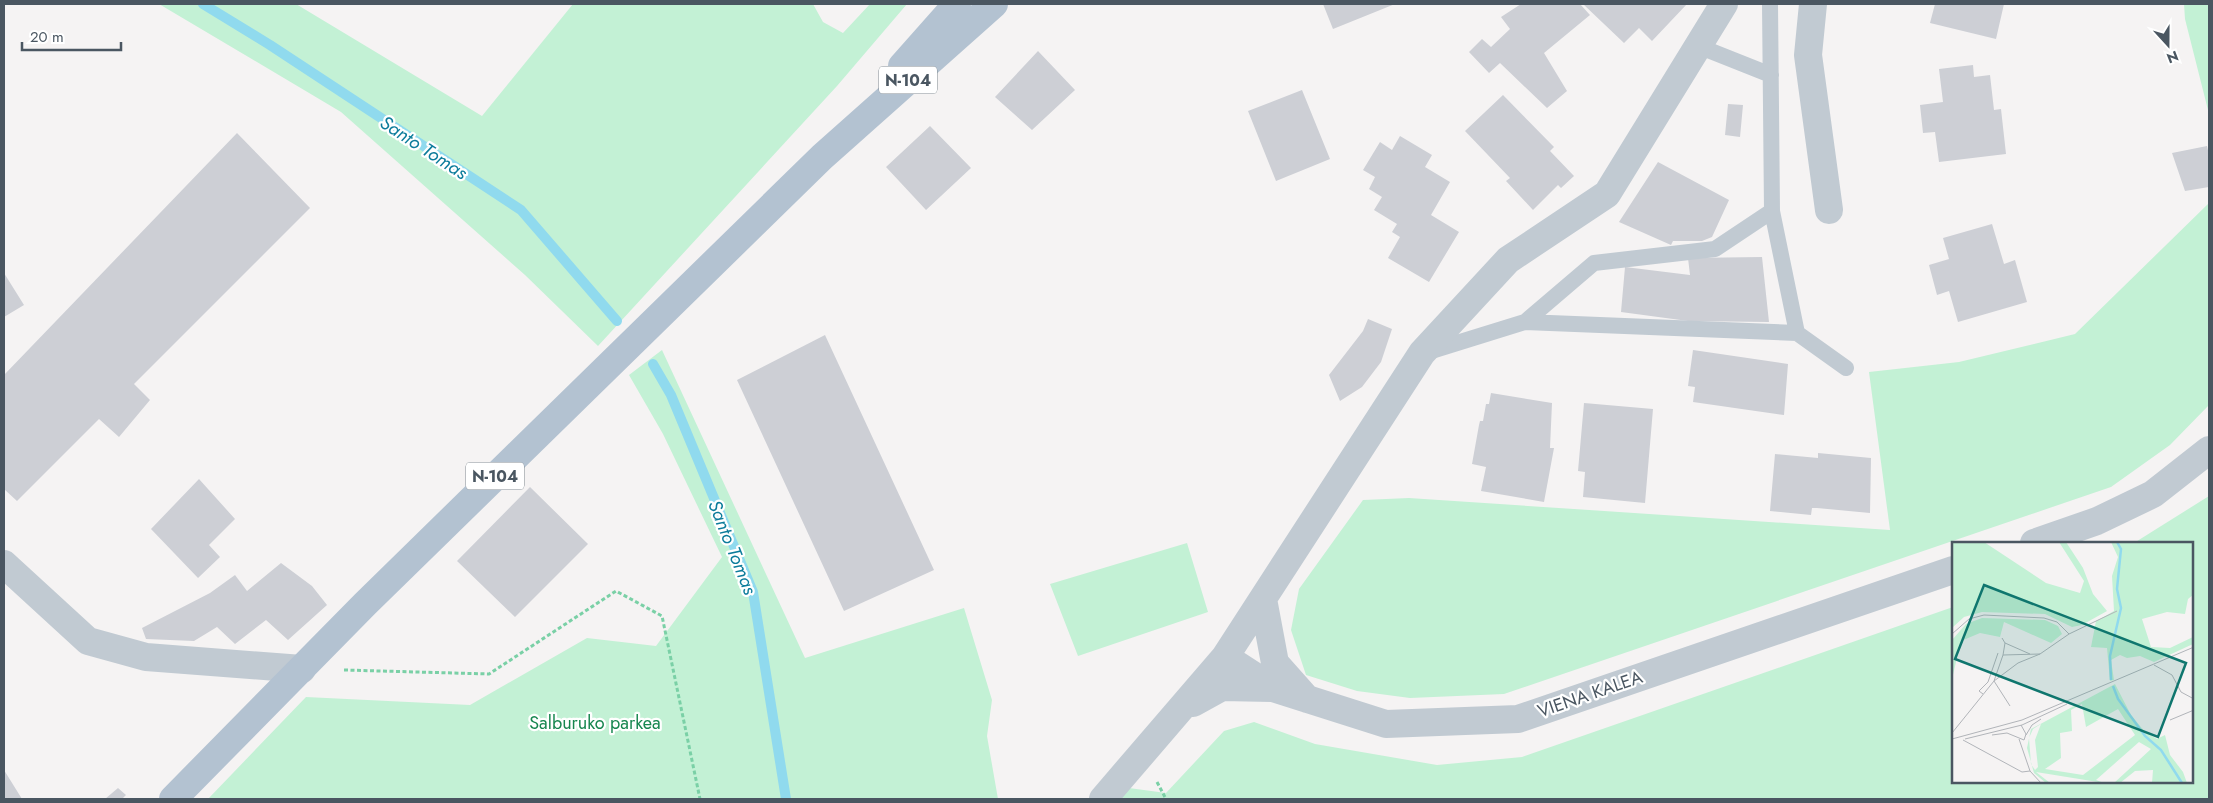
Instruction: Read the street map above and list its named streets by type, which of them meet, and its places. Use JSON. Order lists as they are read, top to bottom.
{
  "streets": {
    "main road": ["N-104"],
    "street": ["VIENA KALEA"]
  },
  "water": ["Santo Tomas"],
  "parks": ["Salburuko parkea"],
  "scale_bar": "20 m",
  "north": "bottom"
}
